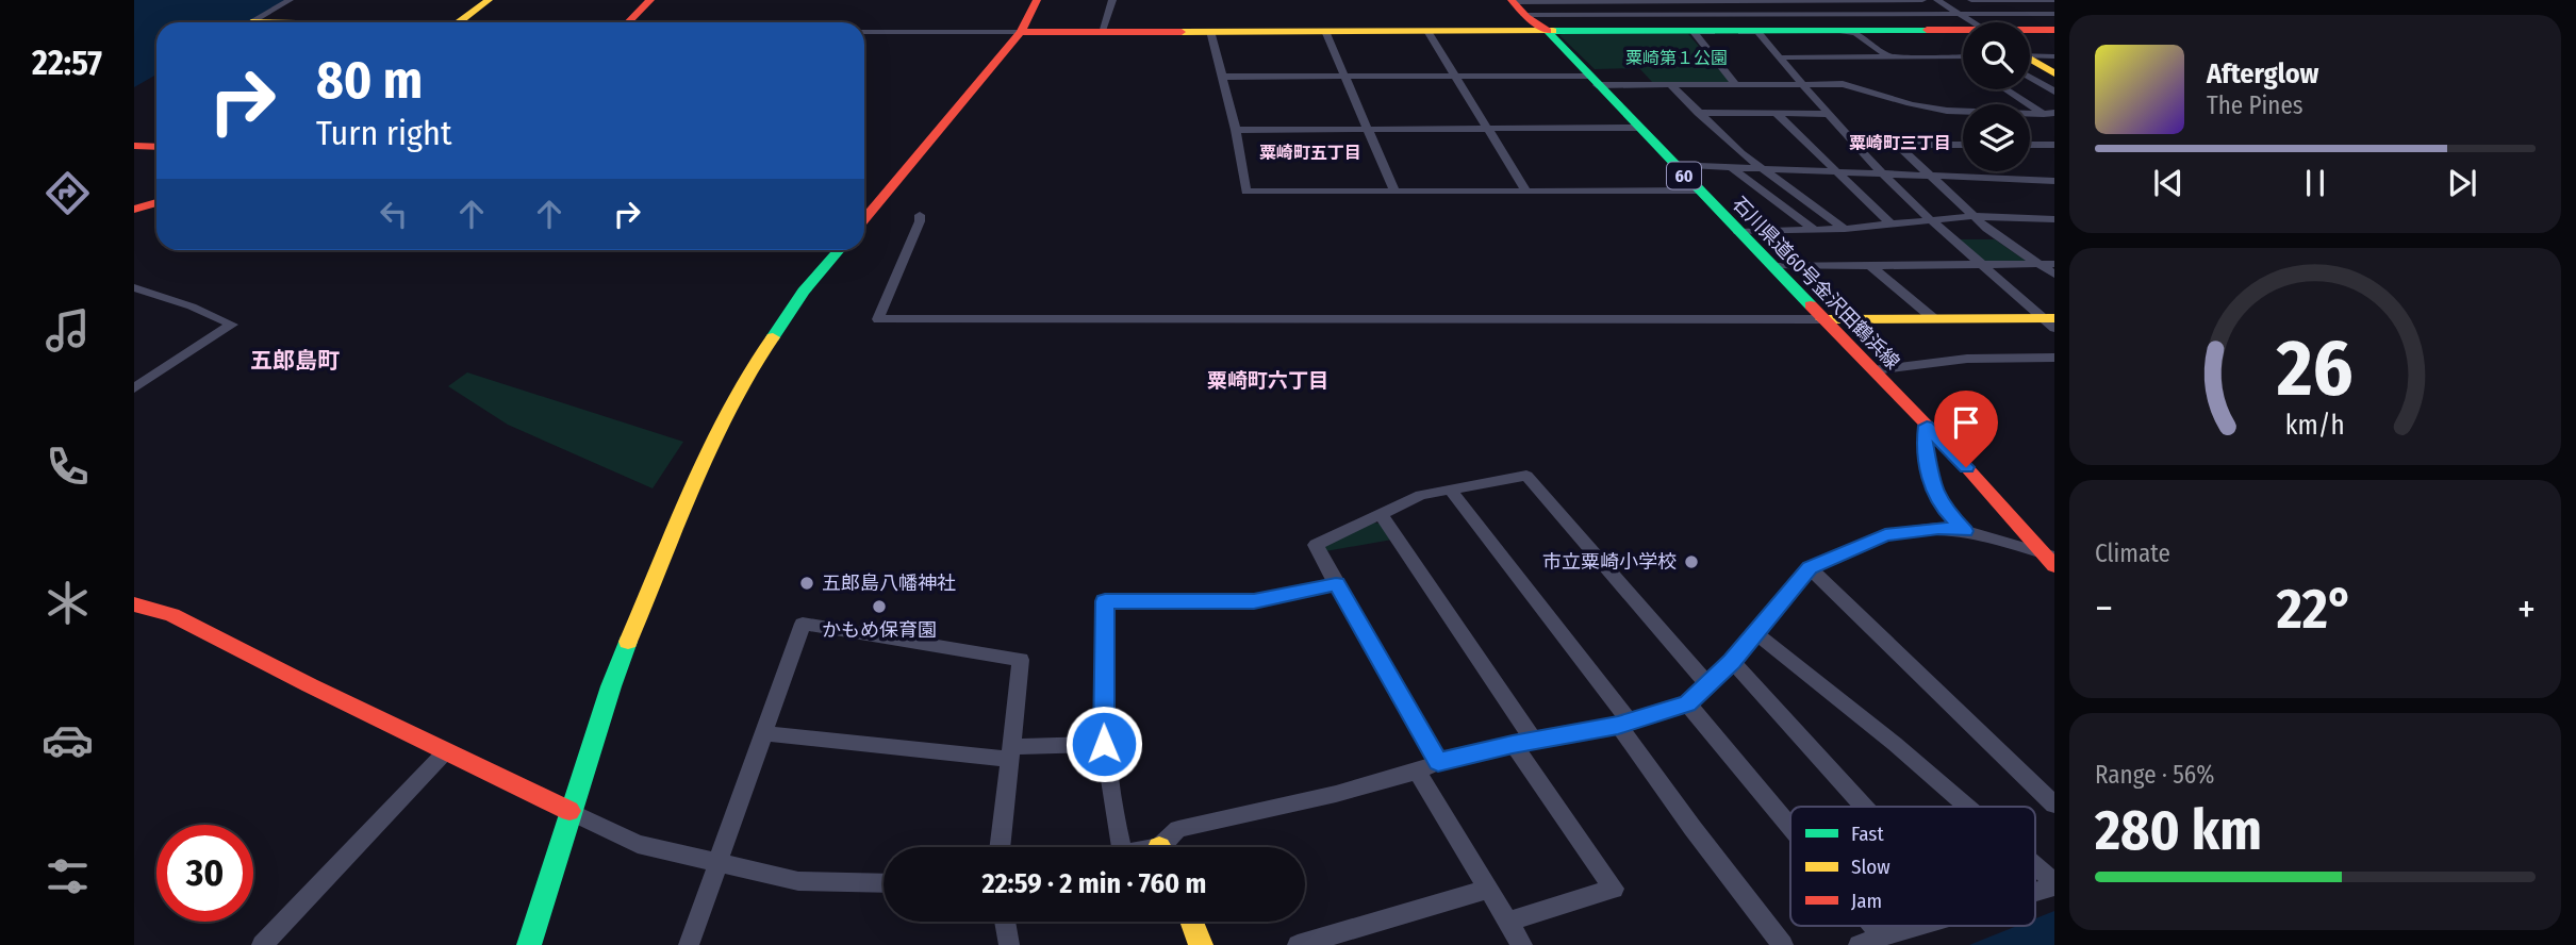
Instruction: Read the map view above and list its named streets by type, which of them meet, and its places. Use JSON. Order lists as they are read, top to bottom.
{
  "streets": {
    "street": ["60", "石川県道60号金沢田鶴浜線"]
  },
  "districts": [
    "粟崎町三丁目",
    "粟崎町五丁目",
    "五郎島町",
    "粟崎町六丁目"
  ],
  "parks": ["粟崎第１公園"],
  "places": ["市立粟崎小学校", "五郎島八幡神社", "かもめ保育園"],
  "legend": ["Fast", "Slow", "Jam"],
  "page": {
    "tabs": "22:57",
    "turn": ["80 m", "Turn right"],
    "song": ["Afterglow", "The Pines"],
    "tile": [
      "Climate",
      ["Range · 56%", "280 km"]
    ],
    "heat": ["−", "22°", "+"],
    "limit": "30",
    "trip": "22:59 · 2 min · 760 m",
    "gauge": ["26", "km/h"]
  }
}
